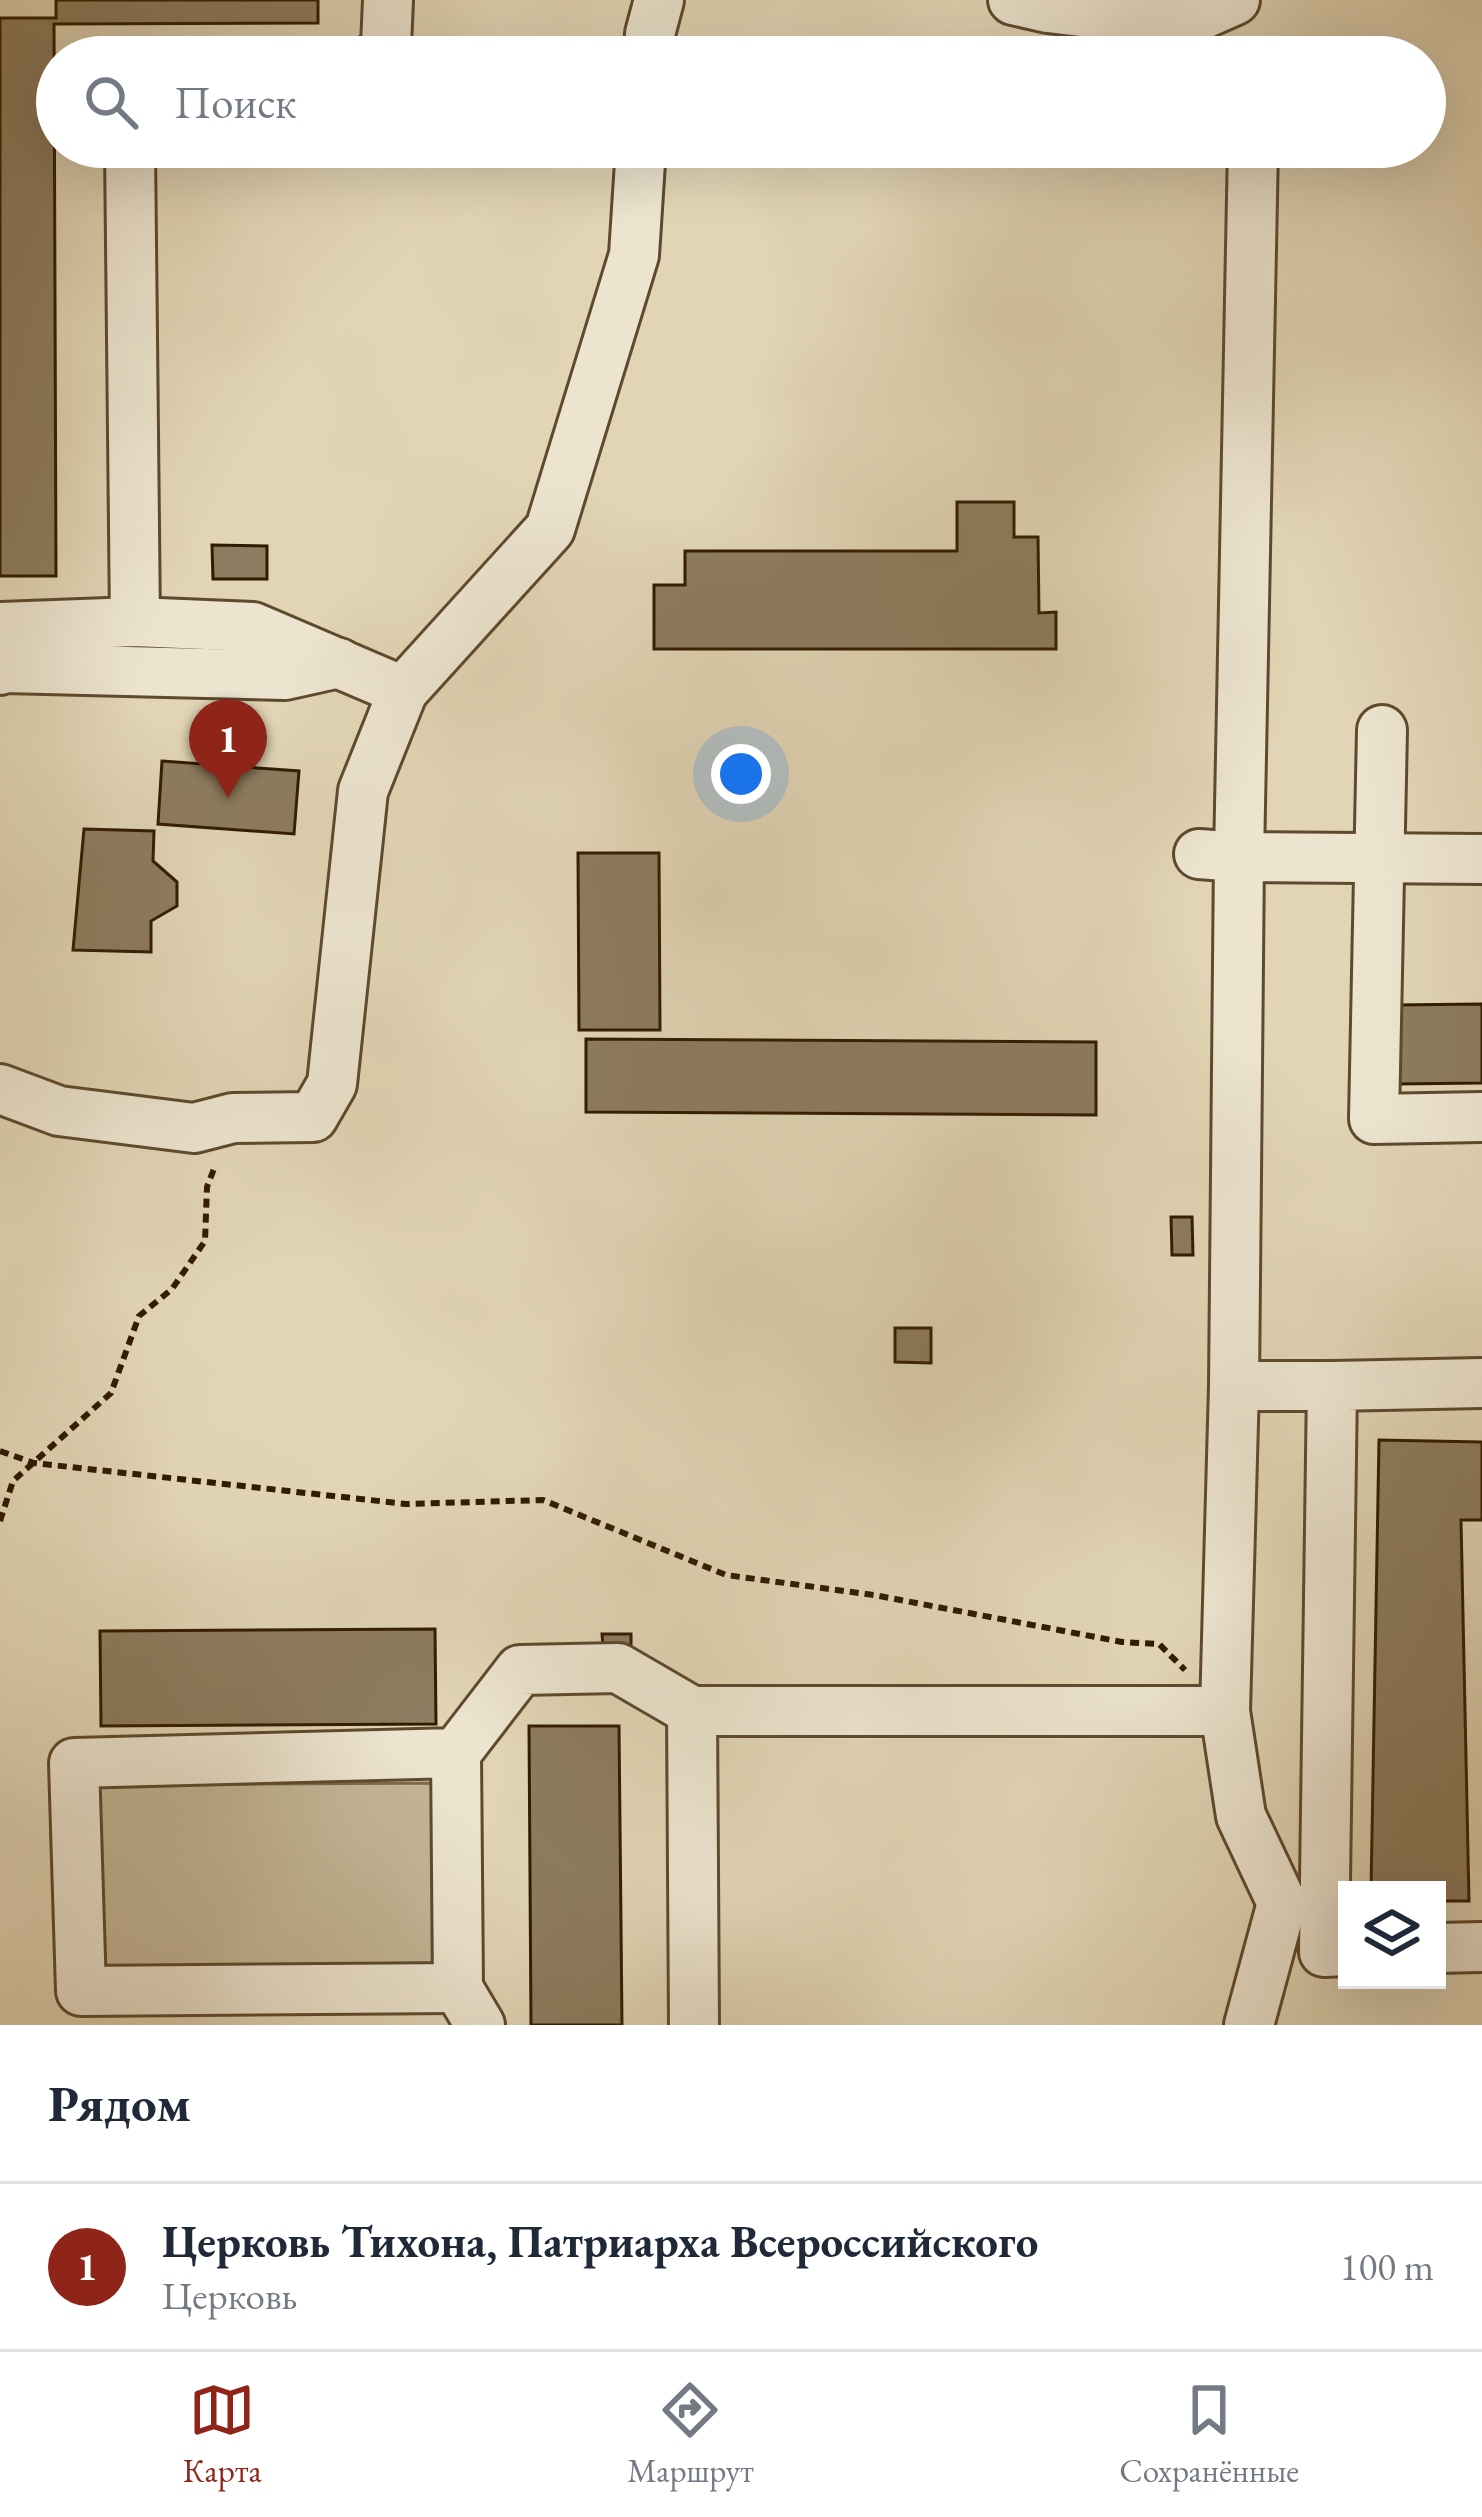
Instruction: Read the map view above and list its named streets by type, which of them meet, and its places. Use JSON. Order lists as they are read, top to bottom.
{
  "page": {
    "search": "Поиск",
    "pins": "1",
    "heading": "Рядом",
    "list": [
      {
        "mark": "1",
        "name": "Церковь Тихона, Патриарха Всероссийского",
        "note": "Церковь",
        "value": "100 m"
      }
    ],
    "nav": ["Карта", "Маршрут", "Сохранённые"]
  }
}
